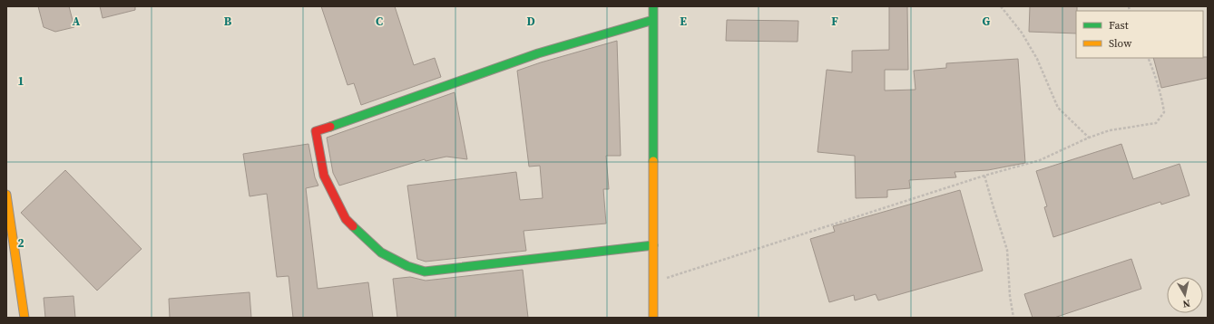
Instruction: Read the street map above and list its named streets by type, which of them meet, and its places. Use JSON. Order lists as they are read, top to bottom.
{
  "legend": ["Fast", "Slow"],
  "north": "bottom",
  "grid": {
    "columns": [
      "A",
      "B",
      "C",
      "D",
      "E",
      "F",
      "G"
    ],
    "rows": ["1", "2"]
  }
}
